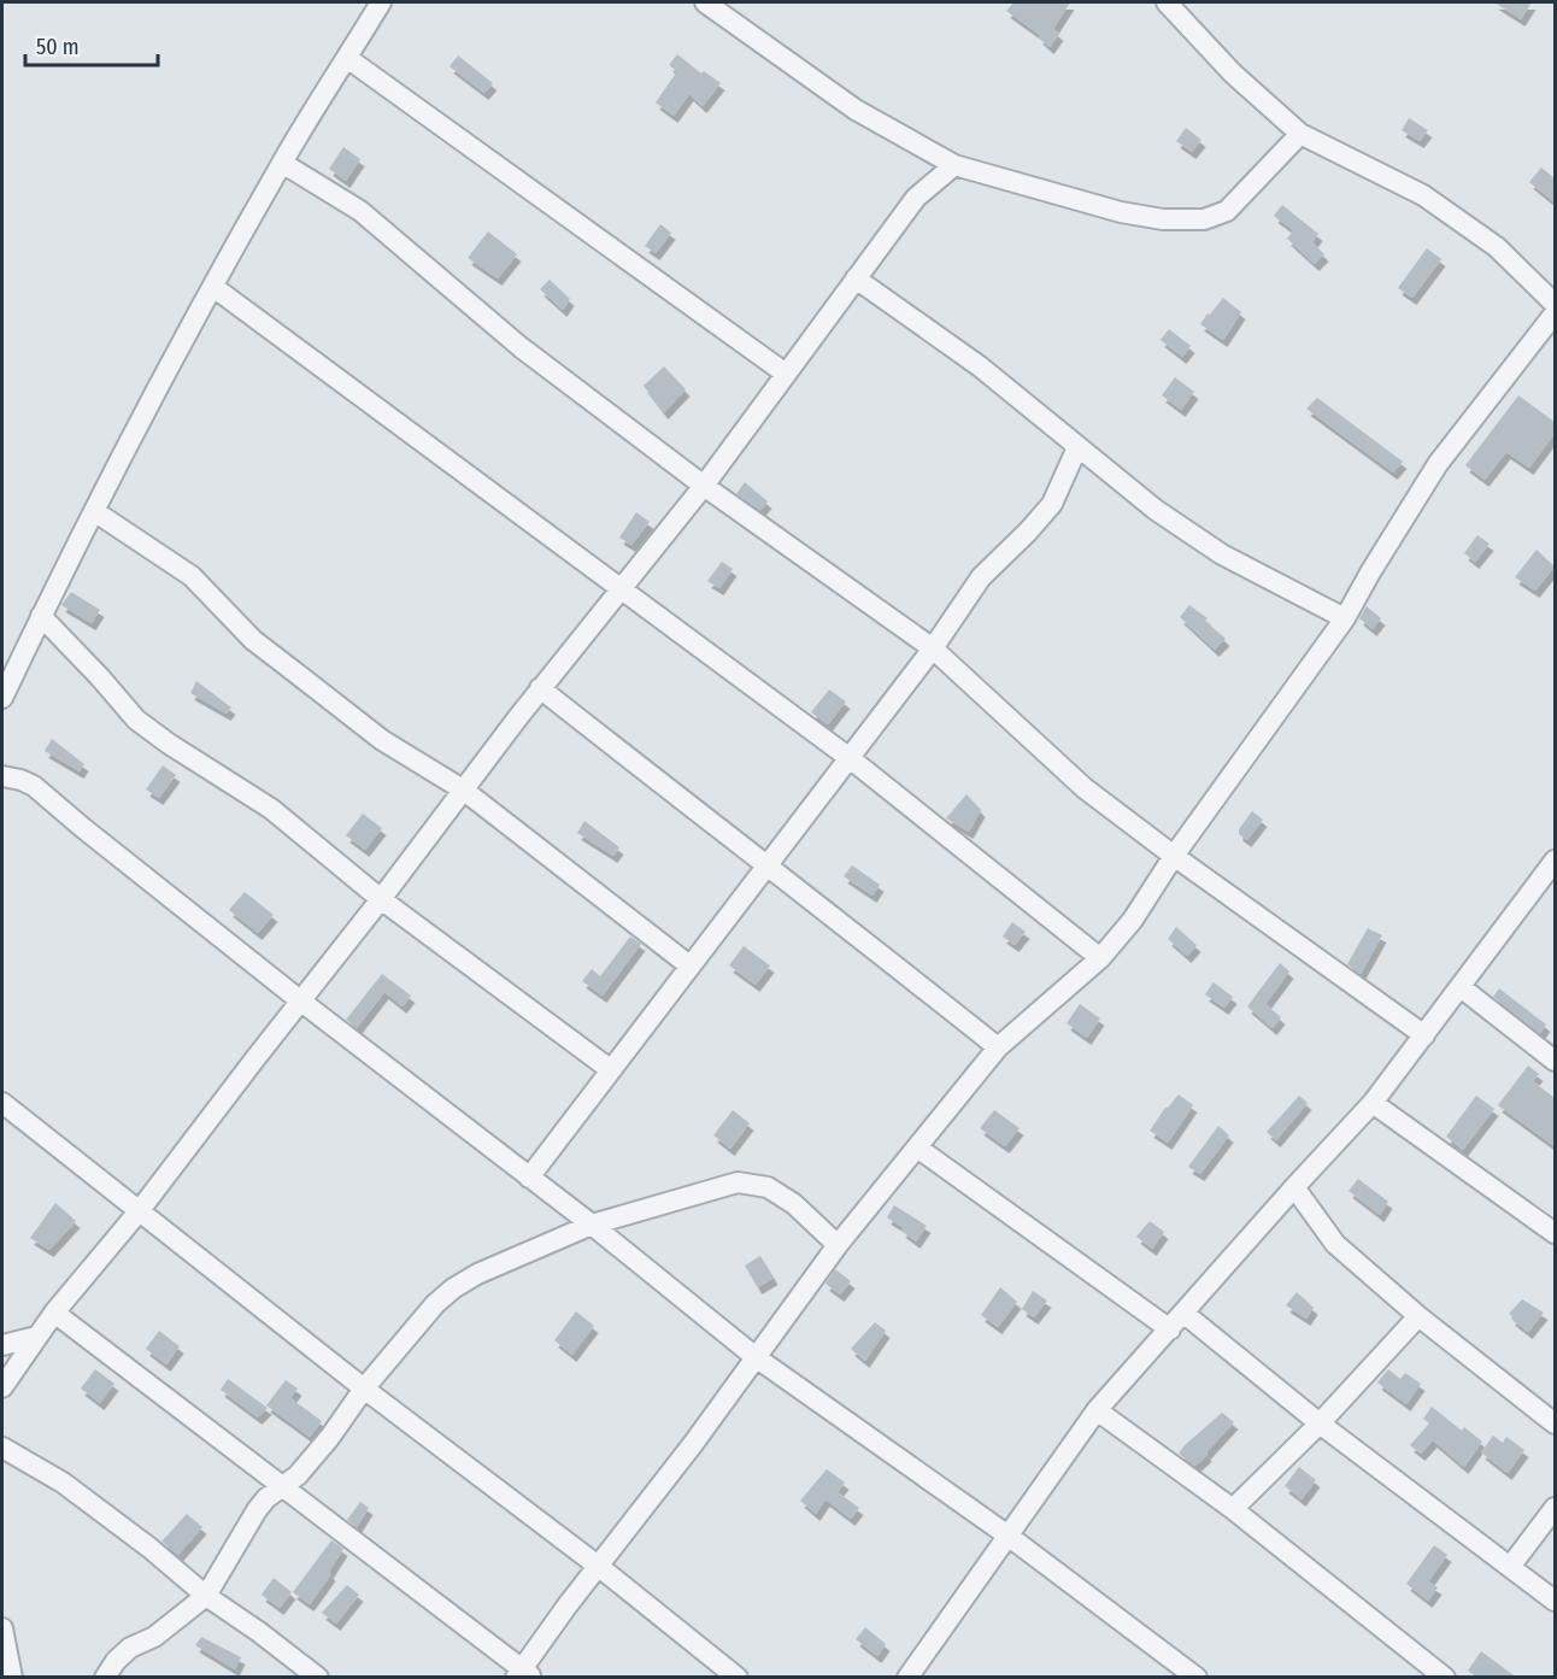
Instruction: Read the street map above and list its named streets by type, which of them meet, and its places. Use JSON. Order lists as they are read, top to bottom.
{
  "scale_bar": "50 m"
}
